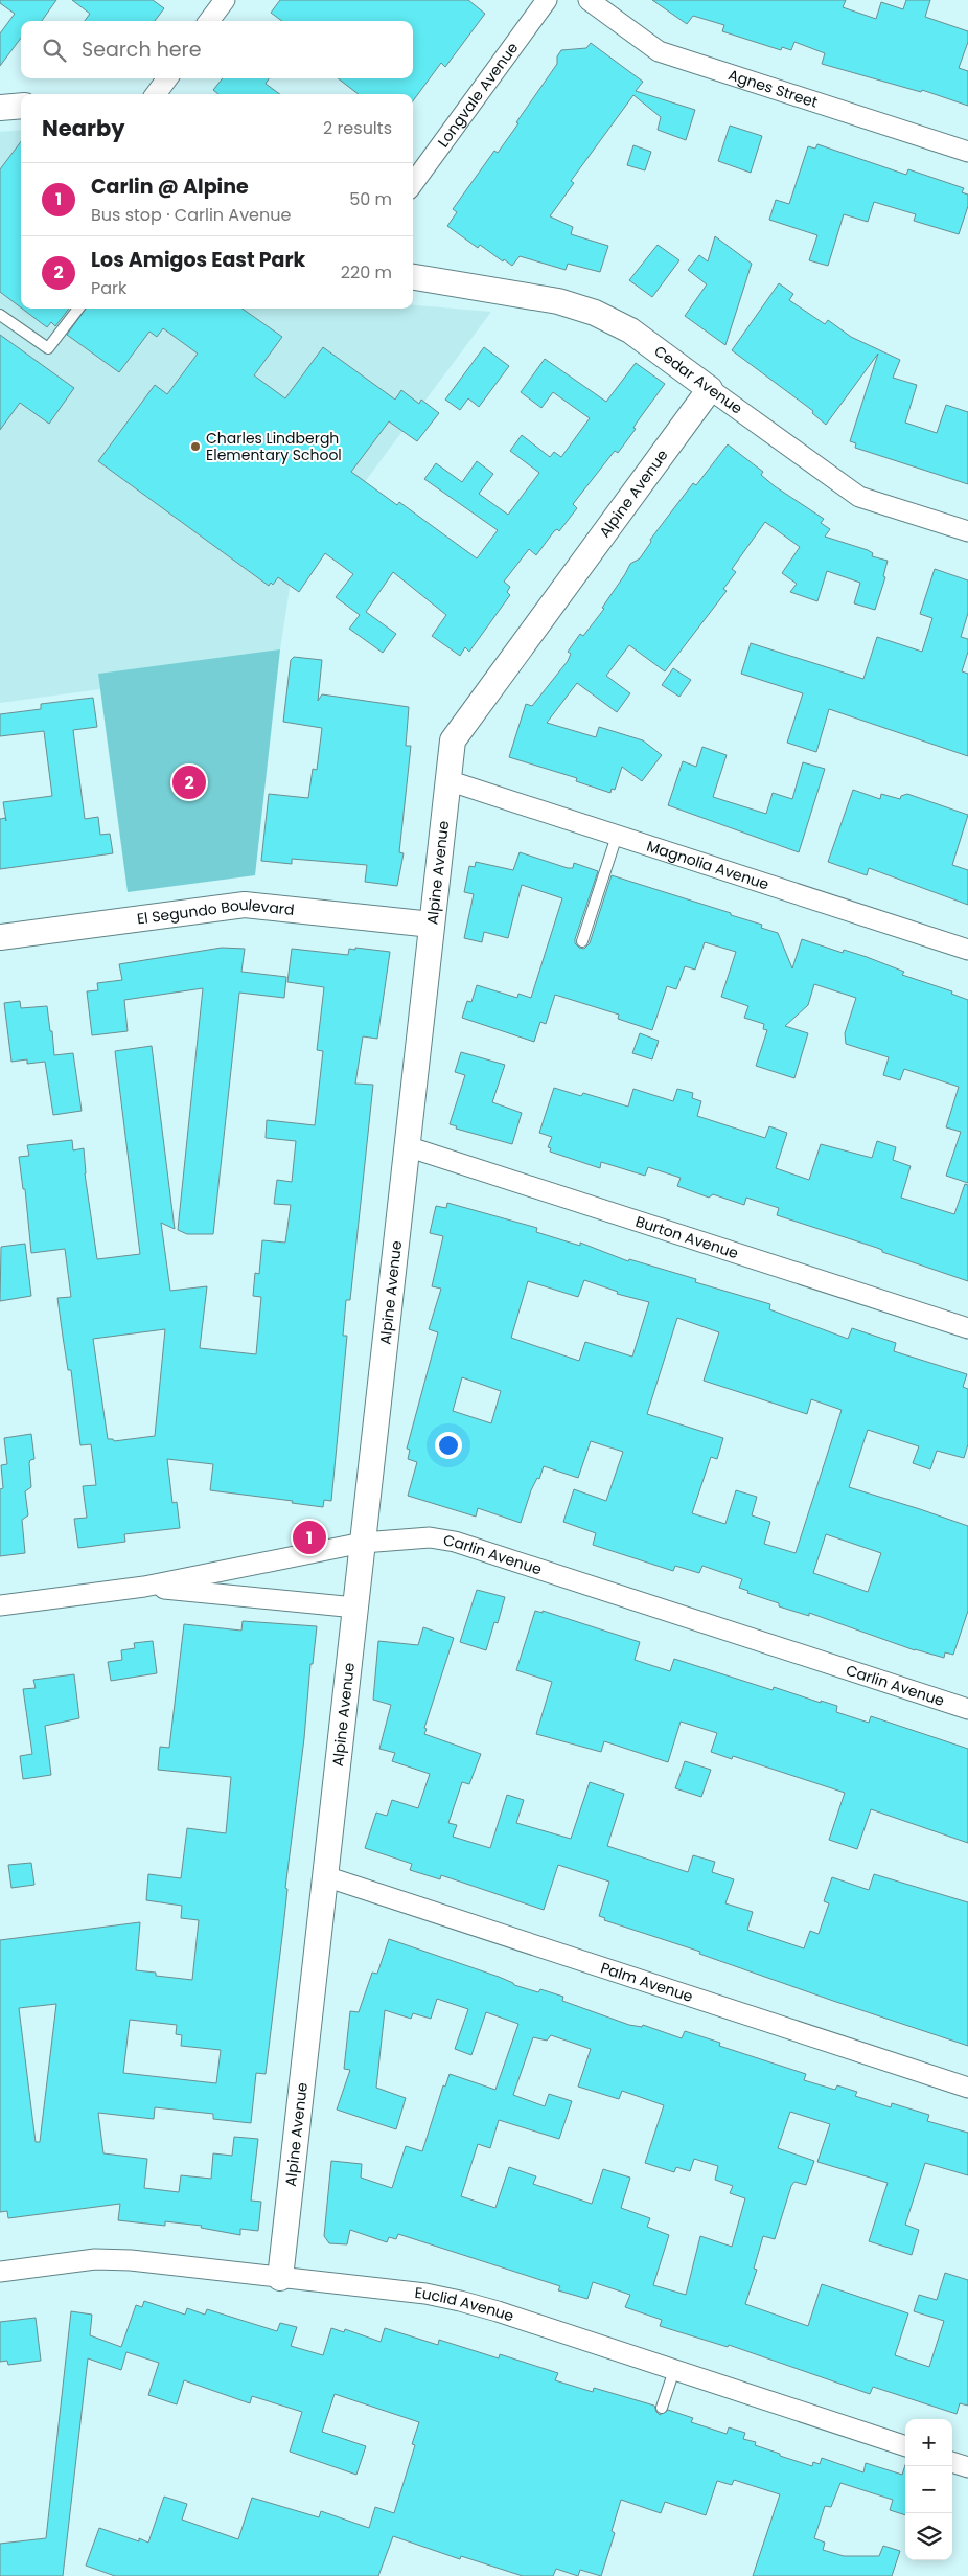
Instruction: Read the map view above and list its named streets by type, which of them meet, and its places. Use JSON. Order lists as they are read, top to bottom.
{
  "streets": {
    "street": [
      "Agnes Street",
      "Longvale Avenue",
      "Cedar Avenue",
      "Alpine Avenue",
      "Magnolia Avenue",
      "El Segundo Boulevard",
      "Burton Avenue",
      "Carlin Avenue",
      "Palm Avenue",
      "Euclid Avenue"
    ]
  },
  "crossings": [
    ["Cedar Avenue", "Alpine Avenue"],
    ["Alpine Avenue", "Magnolia Avenue"],
    ["Alpine Avenue", "El Segundo Boulevard"],
    ["Alpine Avenue", "Burton Avenue"],
    ["Alpine Avenue", "Carlin Avenue"],
    ["Alpine Avenue", "Palm Avenue"],
    ["Alpine Avenue", "Euclid Avenue"]
  ],
  "places": ["Charles Lindbergh Elementary School"],
  "page": {
    "search": "Search here",
    "heading": ["Nearby", "2 results"],
    "list": [
      {
        "mark": "1",
        "name": "Carlin @ Alpine",
        "note": "Bus stop · Carlin Avenue",
        "value": "50 m"
      },
      {
        "mark": "2",
        "name": "Los Amigos East Park",
        "note": "Park",
        "value": "220 m"
      }
    ],
    "pins": ["2", "1"],
    "map_buttons": ["+", "−"]
  }
}
